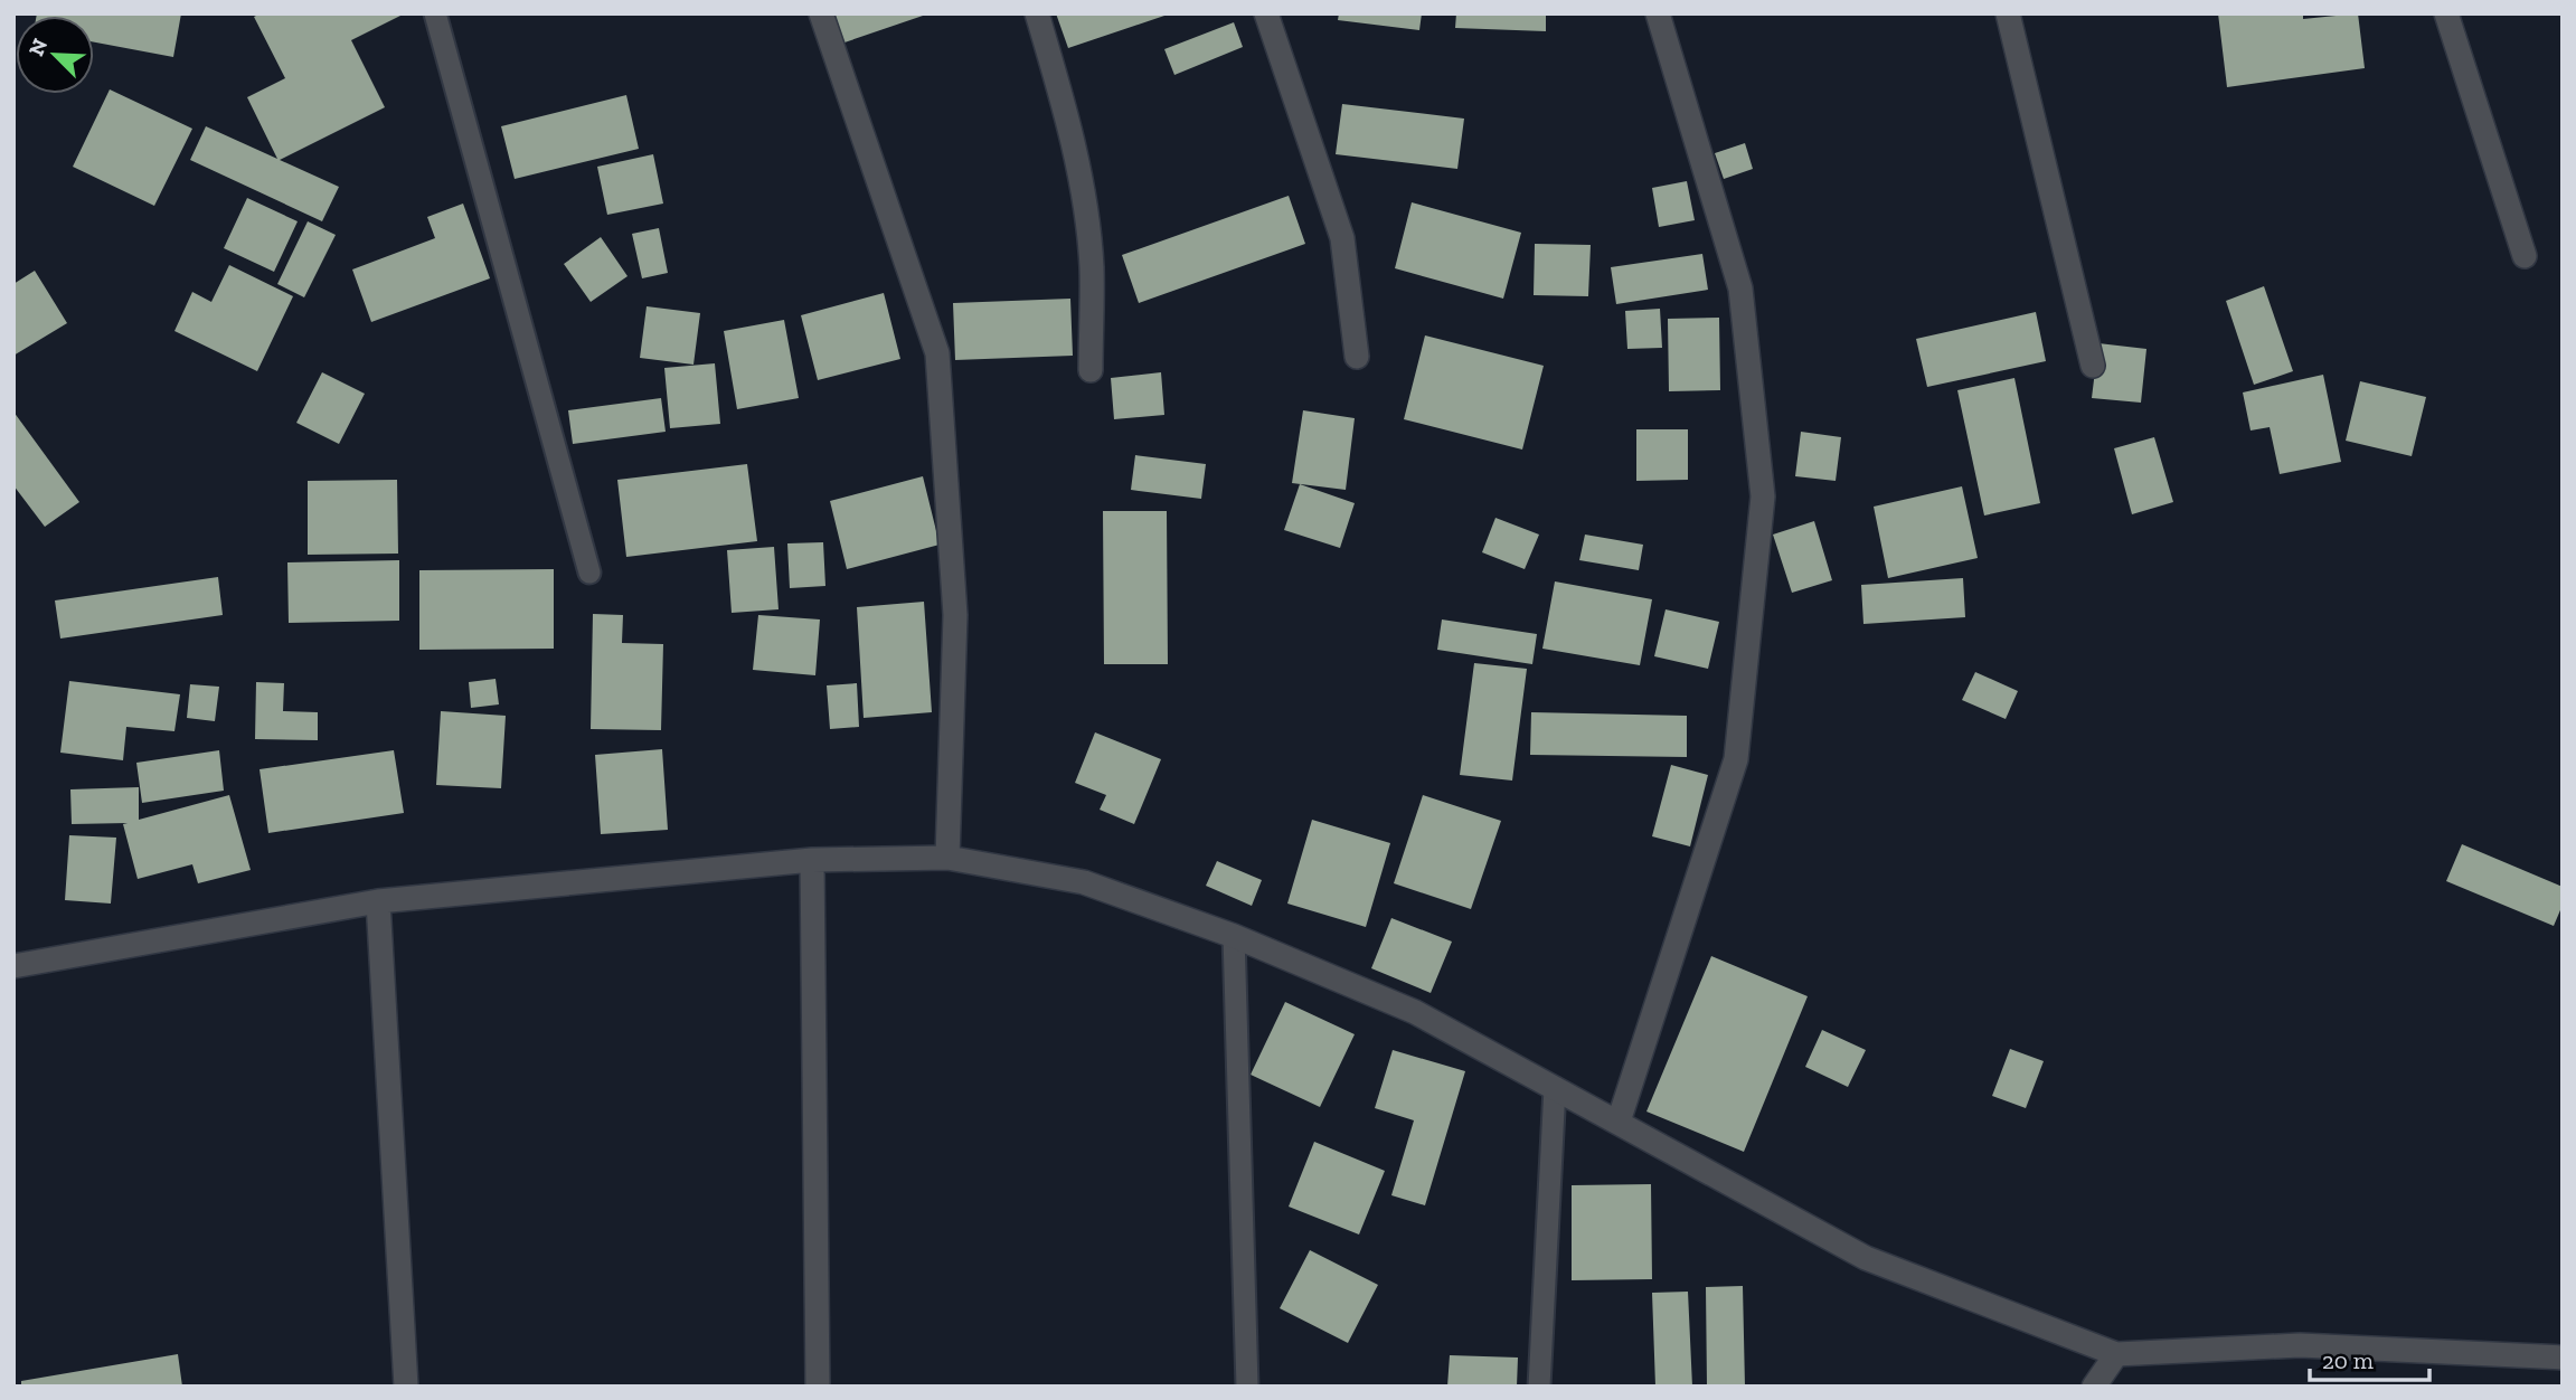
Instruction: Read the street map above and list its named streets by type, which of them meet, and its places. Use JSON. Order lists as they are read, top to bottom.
{
  "scale_bar": "20 m",
  "north": "top left"
}
